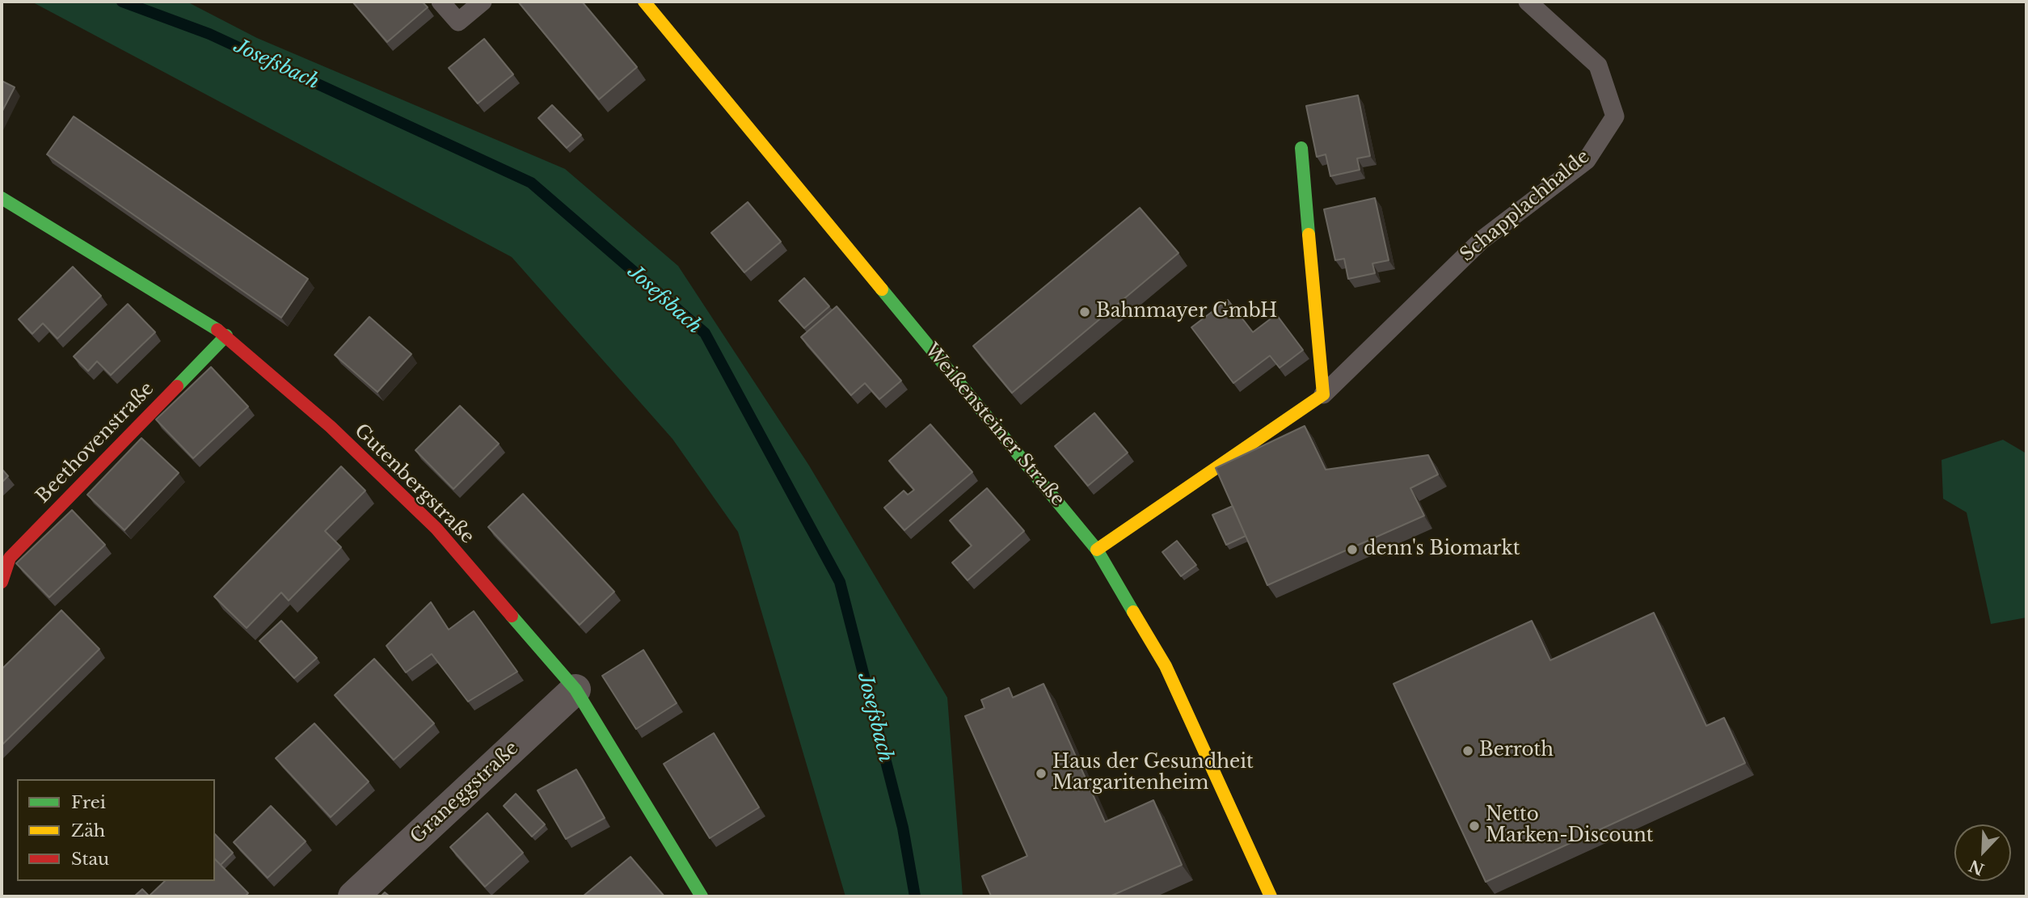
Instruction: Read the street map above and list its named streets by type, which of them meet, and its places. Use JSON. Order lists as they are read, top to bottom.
{
  "streets": {
    "street": [
      "Schapplachhalde",
      "Weißensteiner Straße",
      "Beethovenstraße",
      "Gutenbergstraße",
      "Graneggstraße"
    ]
  },
  "crossings": [
    ["Schapplachhalde", "Weißensteiner Straße"],
    ["Beethovenstraße", "Gutenbergstraße"],
    ["Gutenbergstraße", "Graneggstraße"]
  ],
  "water": ["Josefsbach"],
  "places": [
    "Bahnmayer GmbH",
    "denn's Biomarkt",
    "Berroth",
    "Haus der Gesundheit Margaritenheim",
    "Netto Marken-Discount"
  ],
  "legend": ["Frei", "Zäh", "Stau"],
  "north": "bottom left"
}
